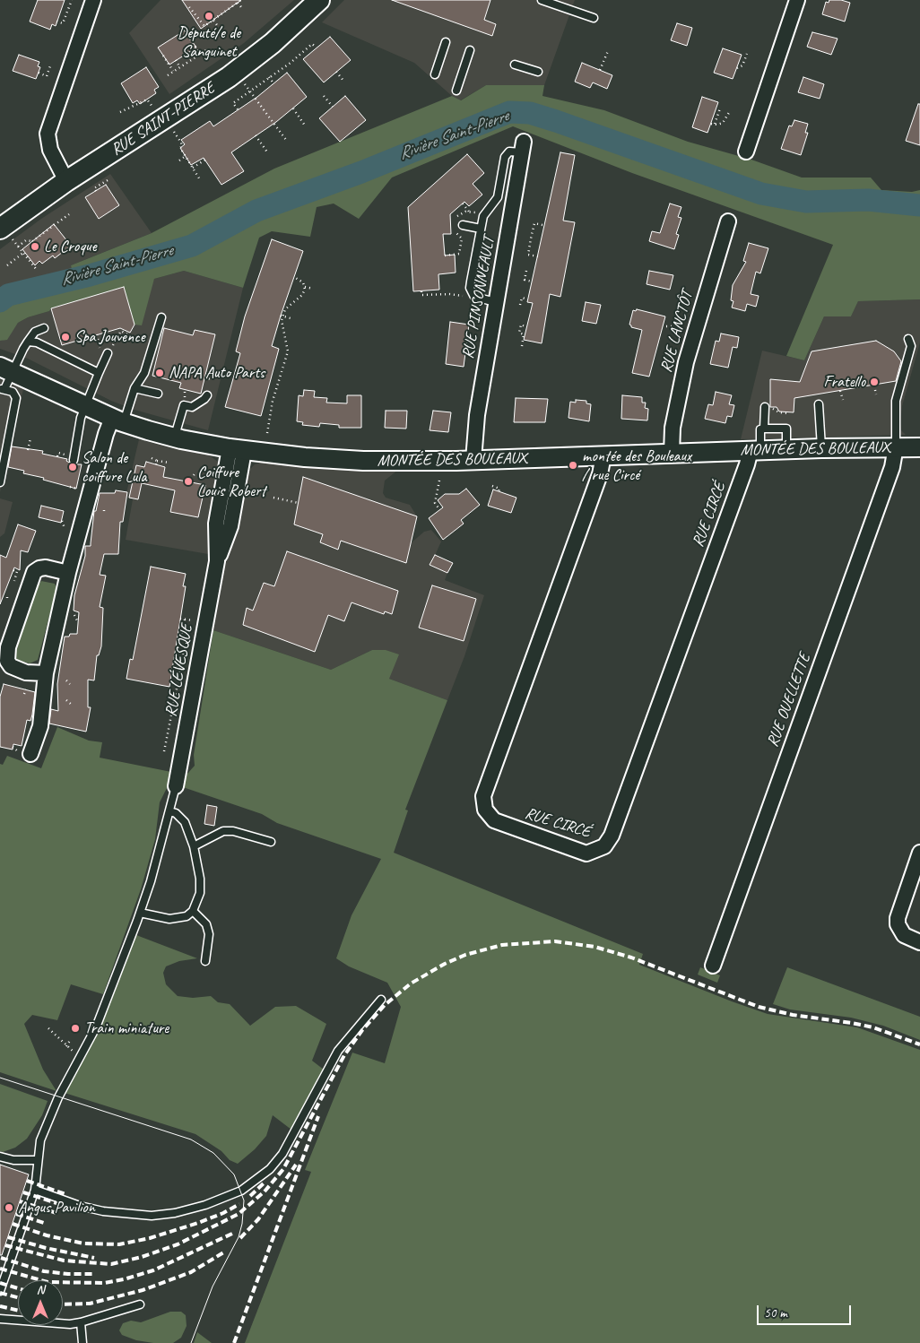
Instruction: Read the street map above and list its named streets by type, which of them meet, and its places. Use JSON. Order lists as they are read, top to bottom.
{
  "streets": {
    "main road": ["RUE SAINT-PIERRE"],
    "street": [
      "RUE PINSONNEAULT",
      "RUE LANCTÔT",
      "MONTÉE DES BOULEAUX",
      "RUE CIRCÉ",
      "RUE LÉVESQUE",
      "RUE OUELLETTE"
    ]
  },
  "crossings": [
    ["RUE PINSONNEAULT", "MONTÉE DES BOULEAUX"],
    ["RUE LANCTÔT", "MONTÉE DES BOULEAUX"],
    ["MONTÉE DES BOULEAUX", "RUE CIRCÉ"],
    ["MONTÉE DES BOULEAUX", "RUE LÉVESQUE"],
    ["MONTÉE DES BOULEAUX", "RUE OUELLETTE"]
  ],
  "water": ["Rivière Saint-Pierre"],
  "places": [
    "Député/e de Sanguinet",
    "Le Croque",
    "Spa Jouvence",
    "NAPA Auto Parts",
    "Fratello",
    "montée des Bouleaux / rue Circé",
    "Salon de coiffure Lula",
    "Coiffure Louis Robert",
    "Train miniature",
    "Angus Pavilion"
  ],
  "scale_bar": "50 m",
  "north": "top"
}
